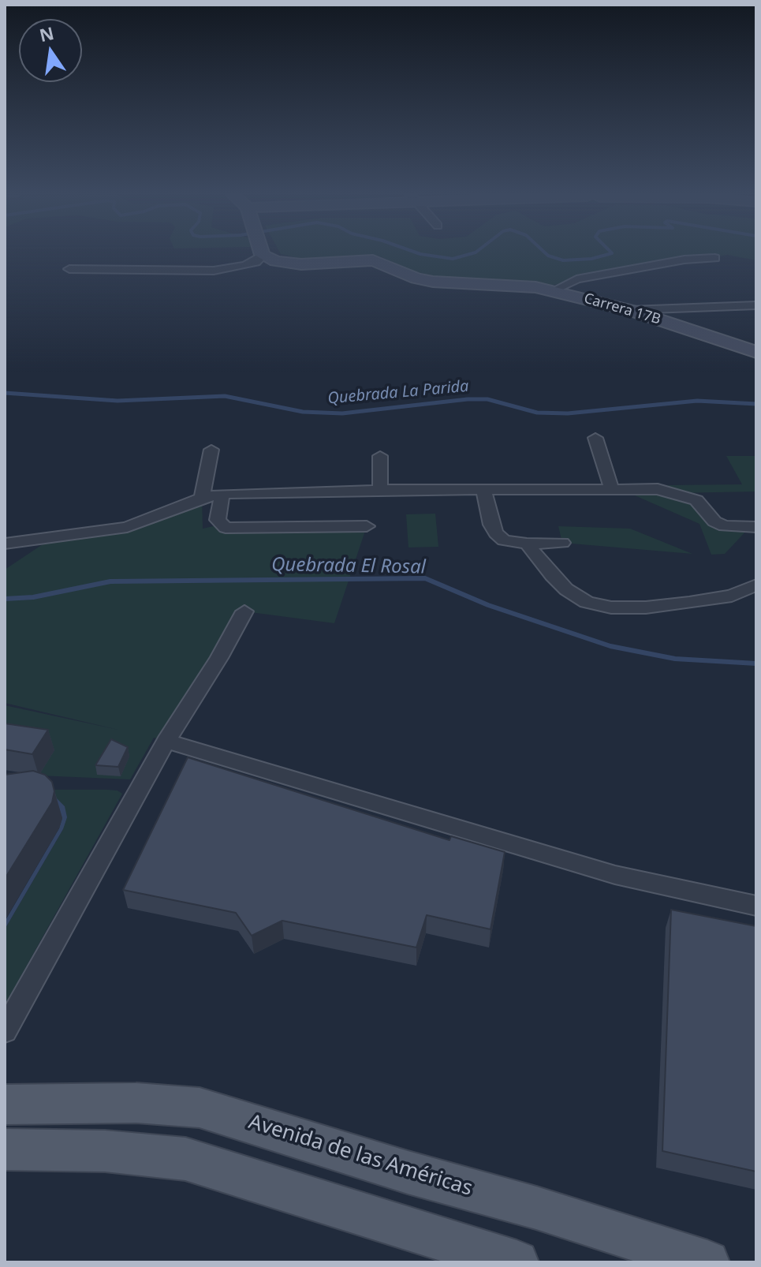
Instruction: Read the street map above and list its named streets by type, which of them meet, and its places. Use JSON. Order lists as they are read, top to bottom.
{
  "streets": {
    "main road": ["Avenida de las Américas"],
    "street": ["Carrera 17B"]
  },
  "water": ["Quebrada La Parida", "Quebrada El Rosal"],
  "north": "top"
}
